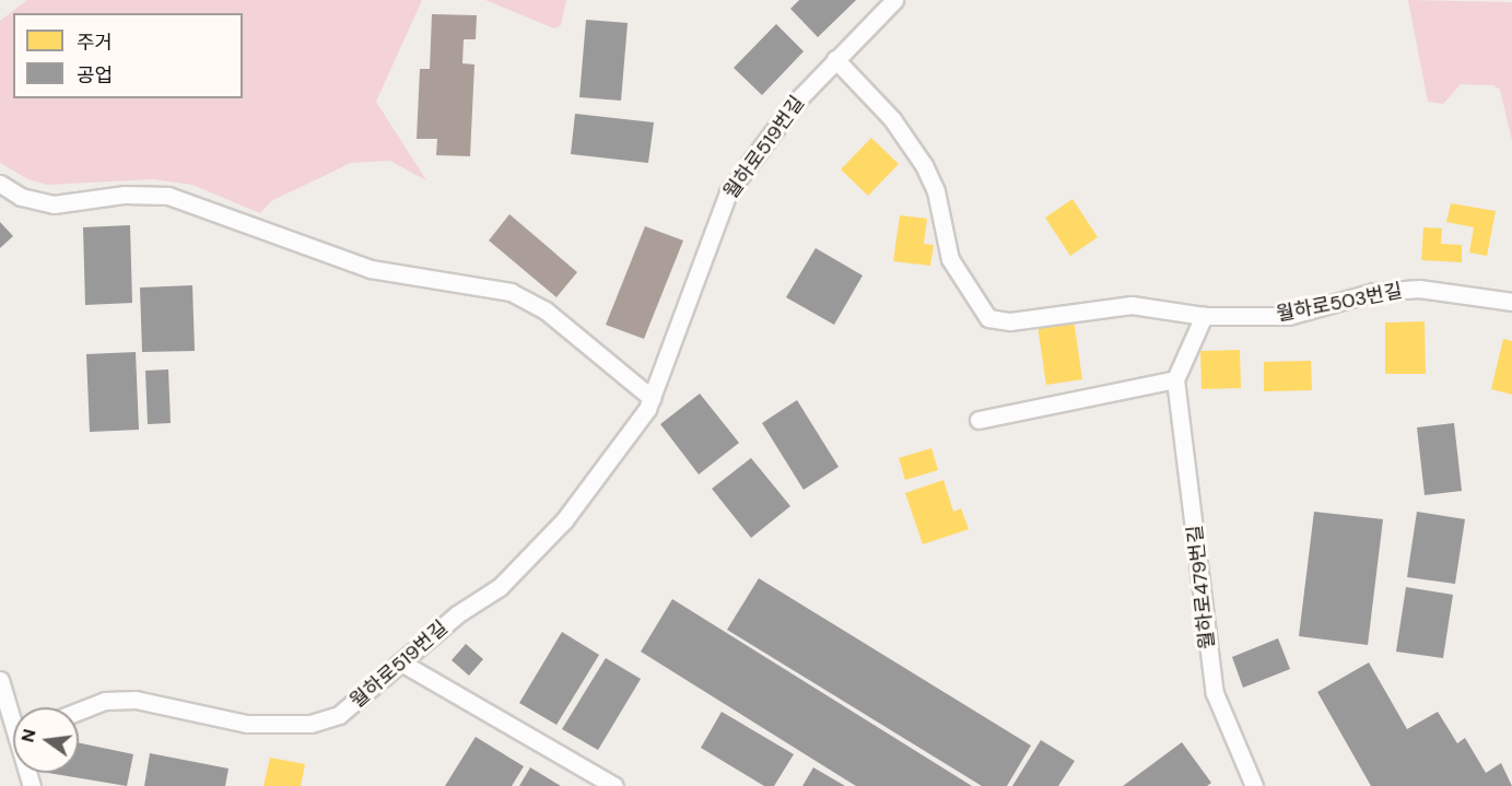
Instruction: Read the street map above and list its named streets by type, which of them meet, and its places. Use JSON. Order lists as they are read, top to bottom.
{
  "streets": {
    "lane": ["월하로519번길", "월하로503번길", "월하로479번길"]
  },
  "crossings": [
    ["월하로519번길", "월하로503번길"]
  ],
  "legend": ["주거", "공업"],
  "north": "left"
}
